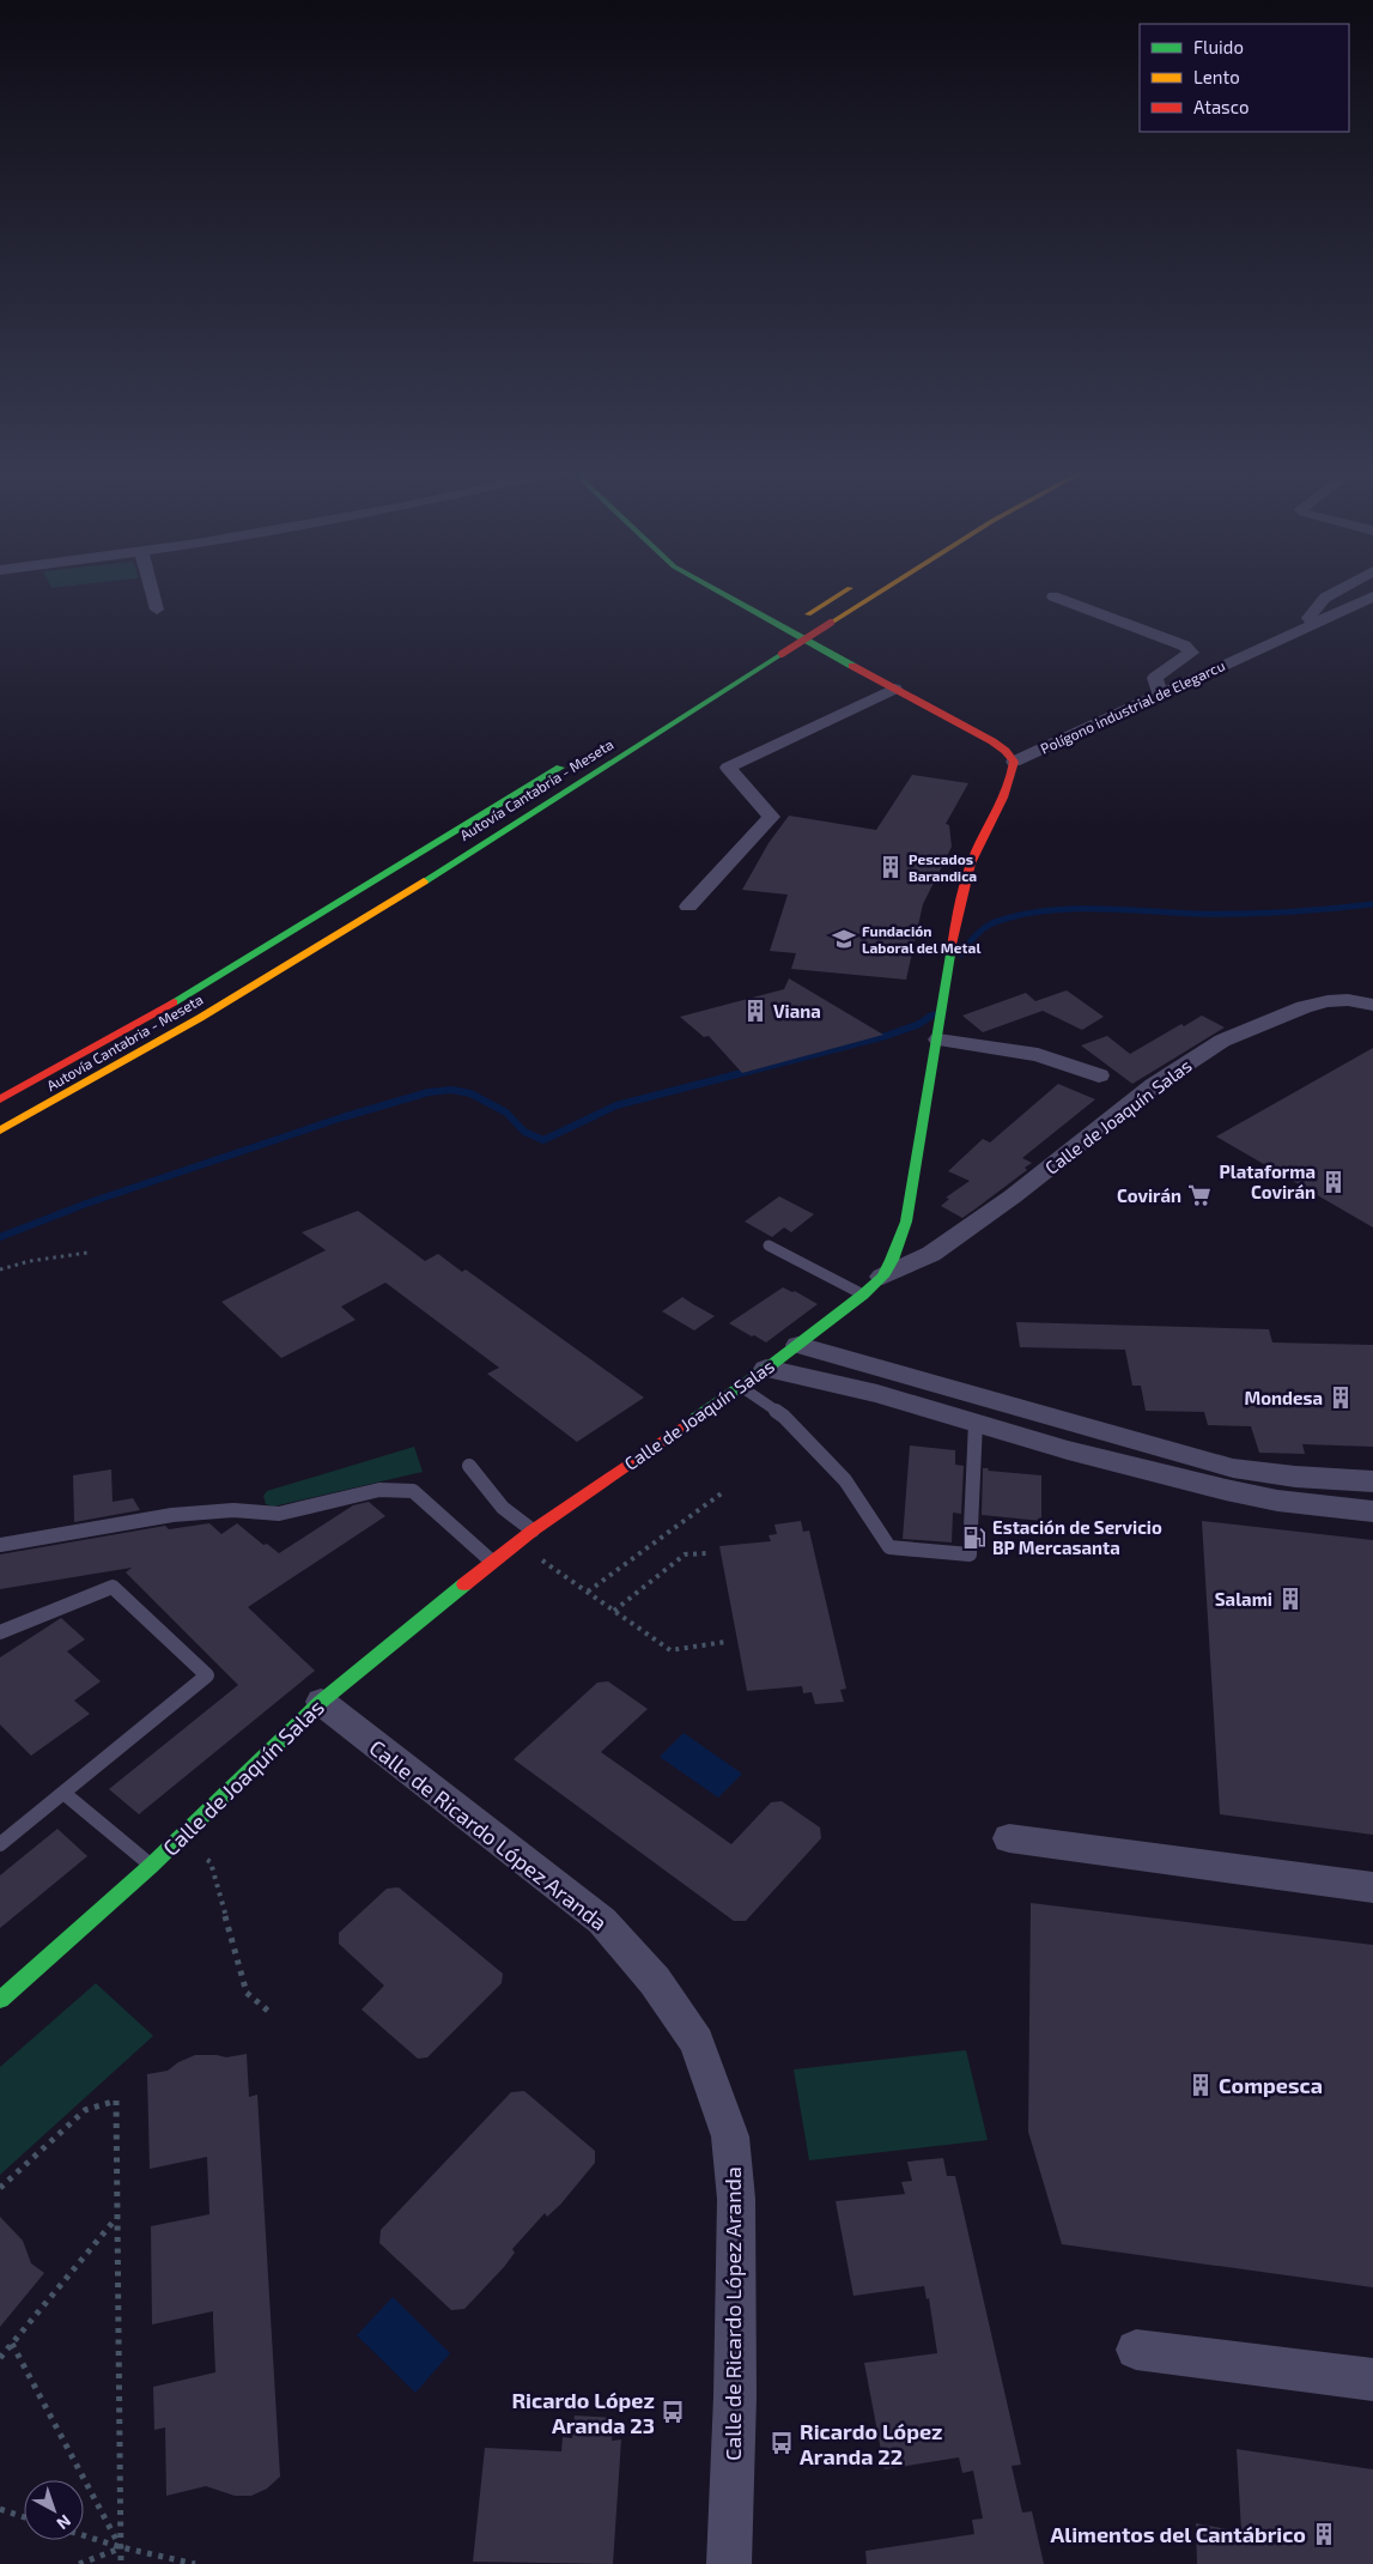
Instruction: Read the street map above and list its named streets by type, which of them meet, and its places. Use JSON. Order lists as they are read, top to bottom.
{
  "streets": {
    "main road": ["Autovía Cantabria - Meseta", "Calle de Joaquín Salas"],
    "street": ["Polígono industrial de Elegarcu", "Calle de Ricardo López Aranda"]
  },
  "crossings": [
    ["Calle de Joaquín Salas", "Calle de Ricardo López Aranda"]
  ],
  "places": {
    "building": [
      "Pescados Barandica",
      "Viana",
      "Plataforma Covirán",
      "Mondesa",
      "Salami",
      "Compesca",
      "Alimentos del Cantábrico"
    ],
    "school or university": ["Fundación Laboral del Metal"],
    "supermarket": ["Covirán"],
    "fuel station": ["Estación de Servicio BP Mercasanta"],
    "bus stop": ["Ricardo López Aranda 23", "Ricardo López Aranda 22"]
  },
  "legend": ["Fluido", "Lento", "Atasco"],
  "north": "bottom right"
}
